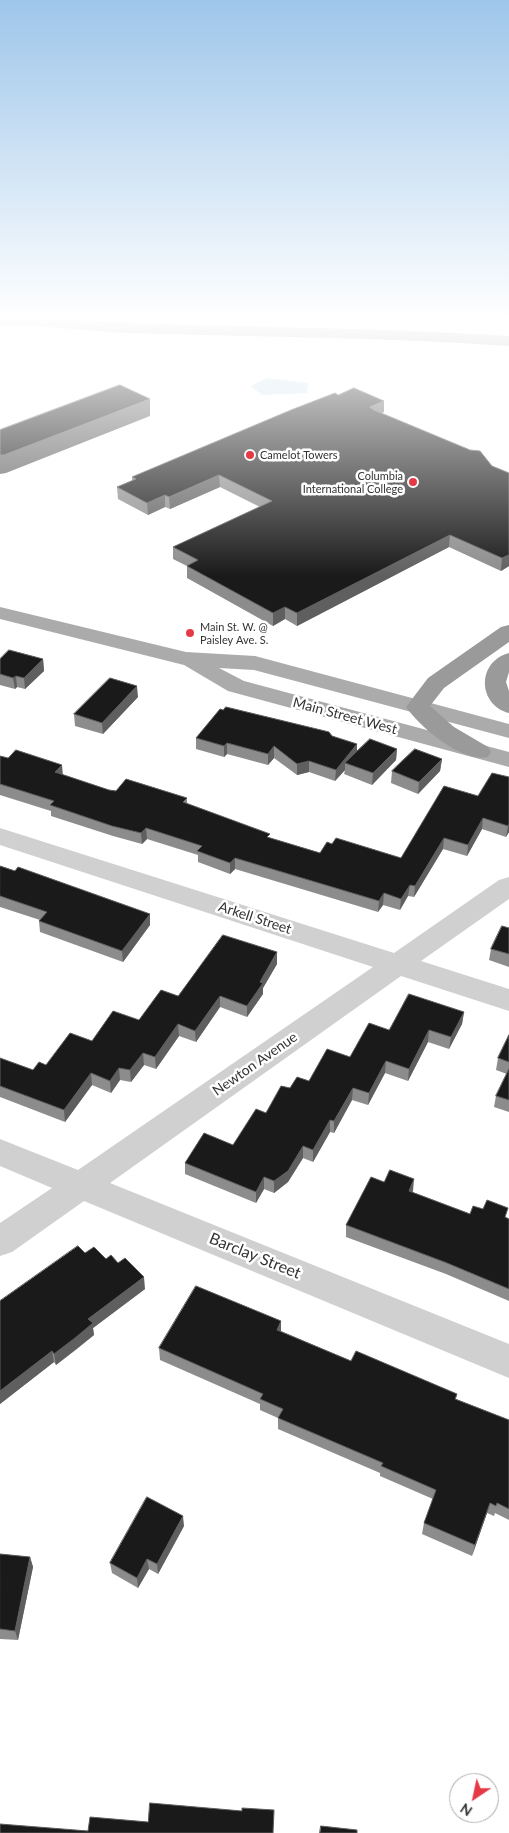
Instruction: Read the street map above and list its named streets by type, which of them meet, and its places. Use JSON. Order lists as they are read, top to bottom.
{
  "streets": {
    "main road": ["Main Street West"],
    "street": ["Arkell Street", "Newton Avenue", "Barclay Street"]
  },
  "crossings": [
    ["Arkell Street", "Newton Avenue"],
    ["Newton Avenue", "Barclay Street"]
  ],
  "places": ["Camelot Towers", "Columbia International College", "Main St. W. @ Paisley Ave. S."],
  "north": "bottom left"
}
